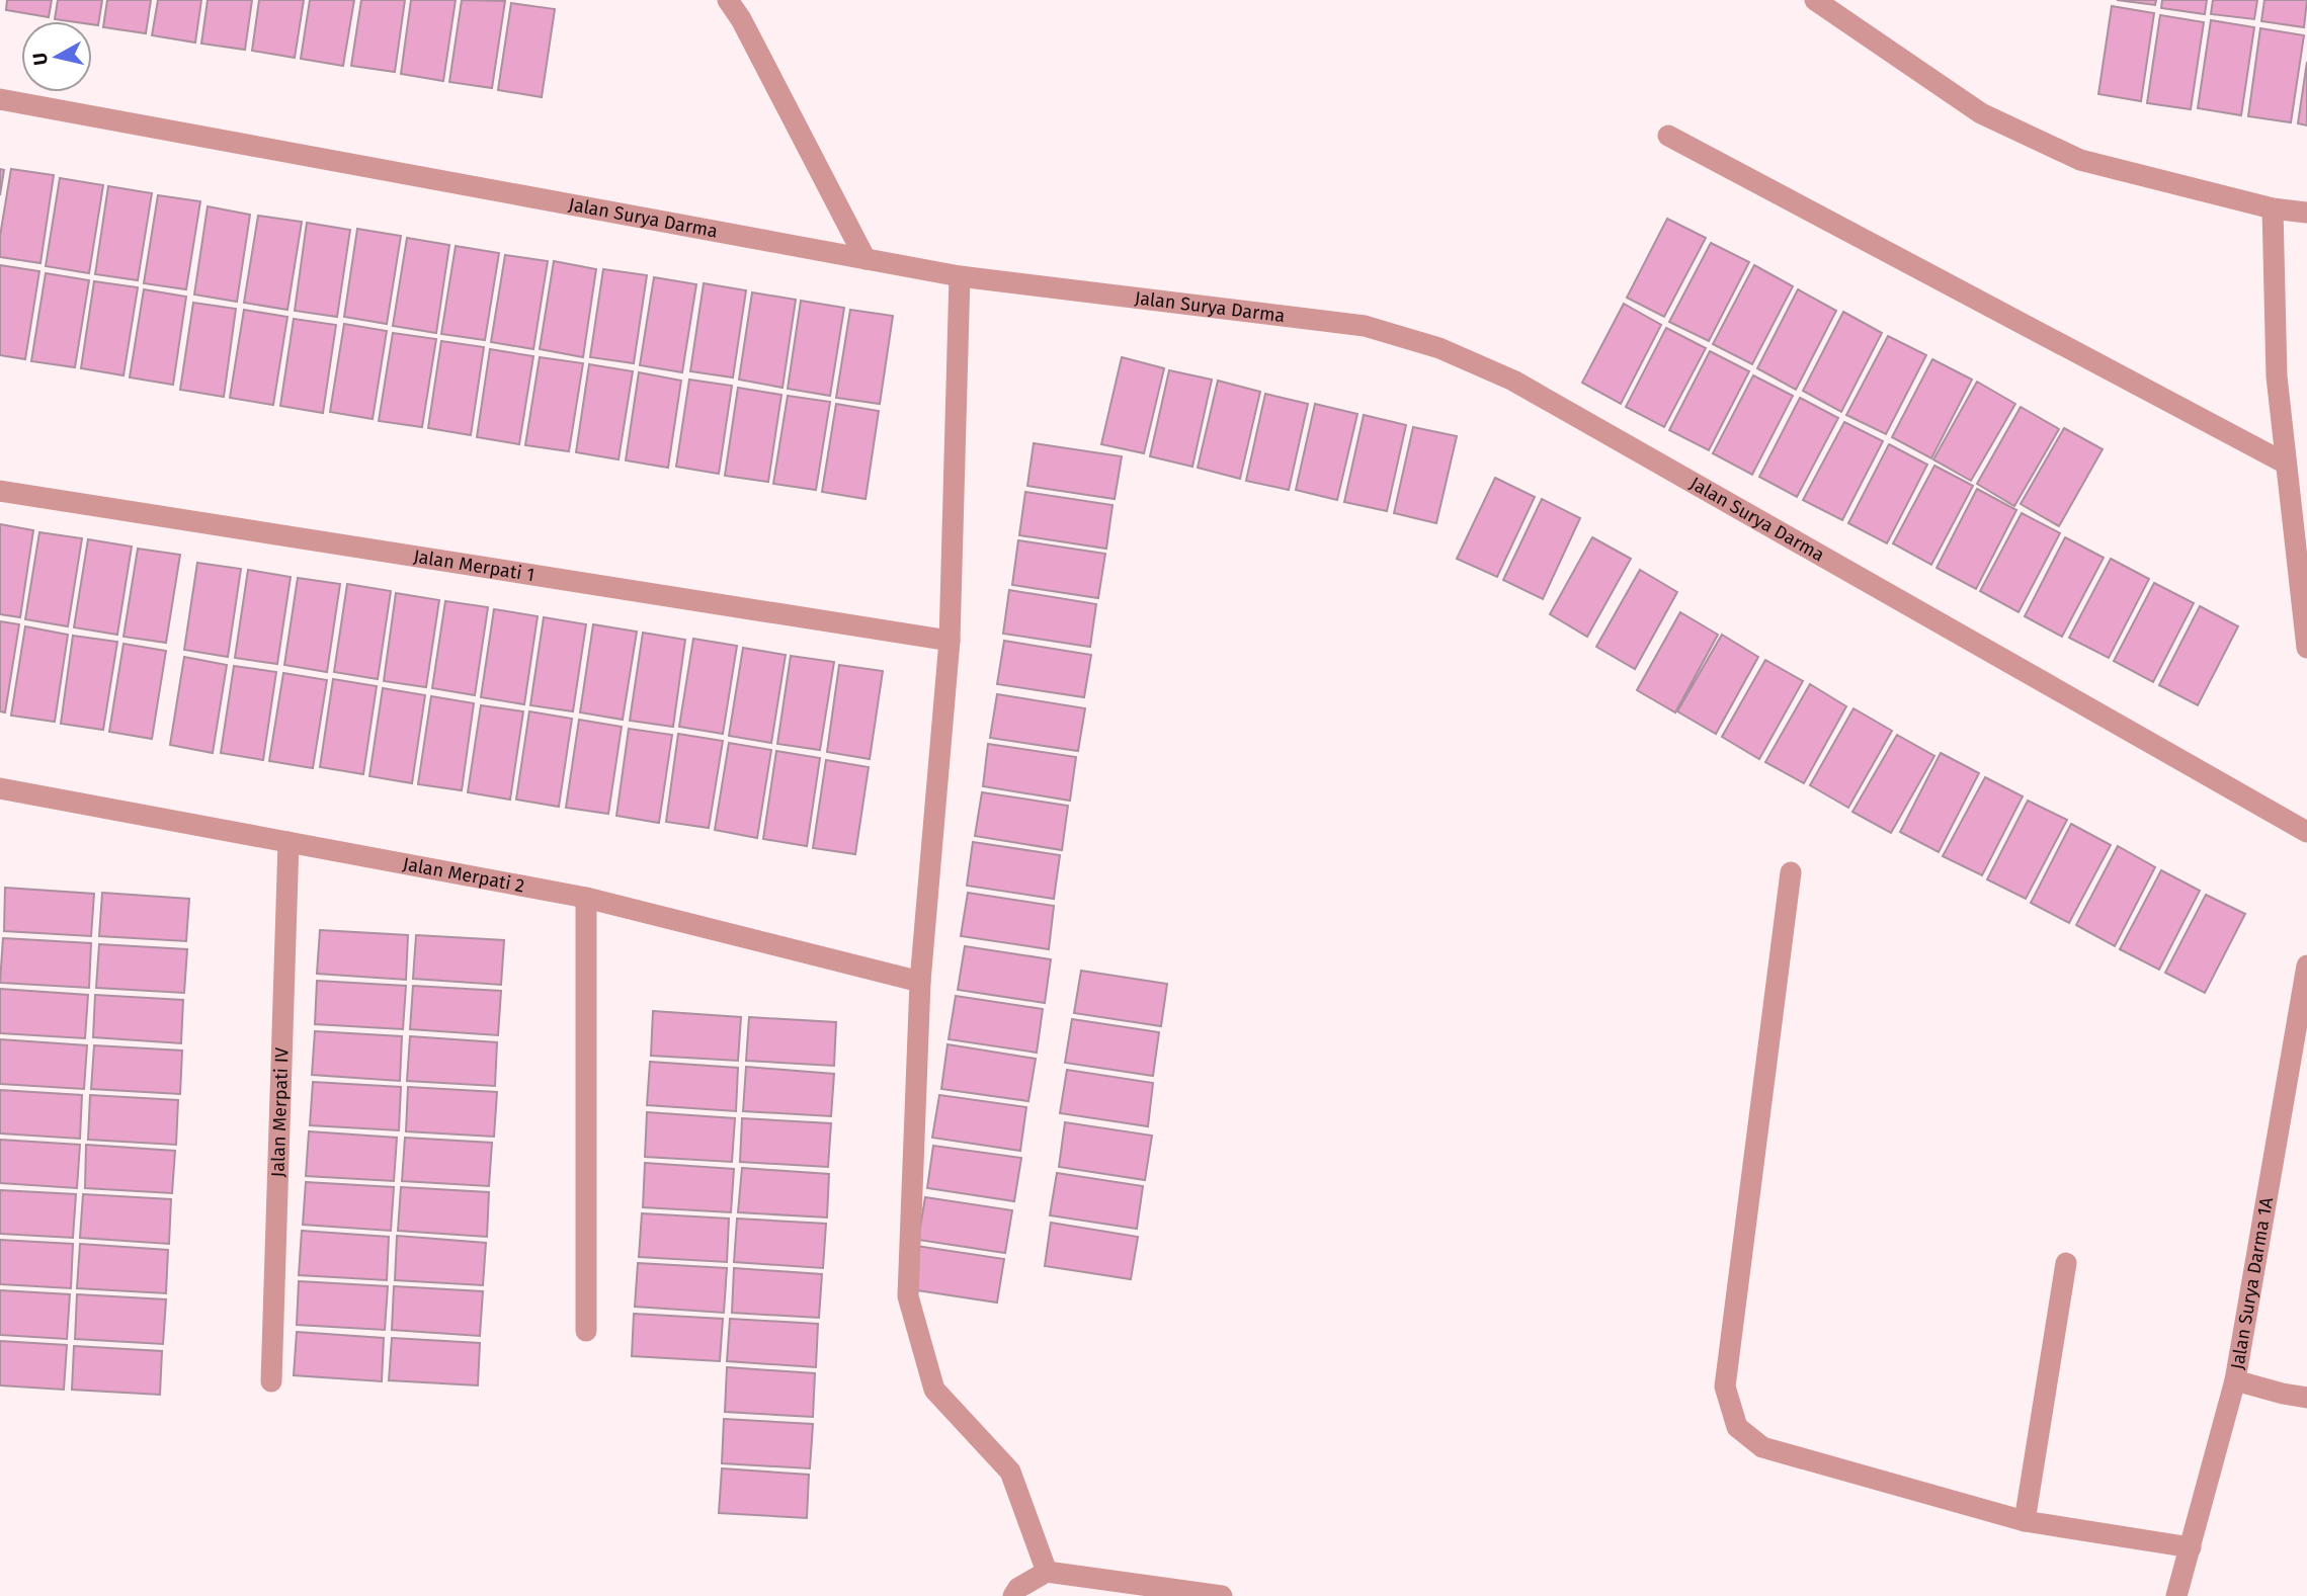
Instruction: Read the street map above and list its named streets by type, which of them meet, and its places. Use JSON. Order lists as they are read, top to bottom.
{
  "streets": {
    "street": [
      "Jalan Surya Darma",
      "Jalan Merpati 1",
      "Jalan Merpati 2",
      "Jalan Merpati IV",
      "Jalan Surya Darma 1A"
    ]
  },
  "crossings": [
    ["Jalan Merpati 2", "Jalan Merpati IV"]
  ],
  "north": "left"
}
